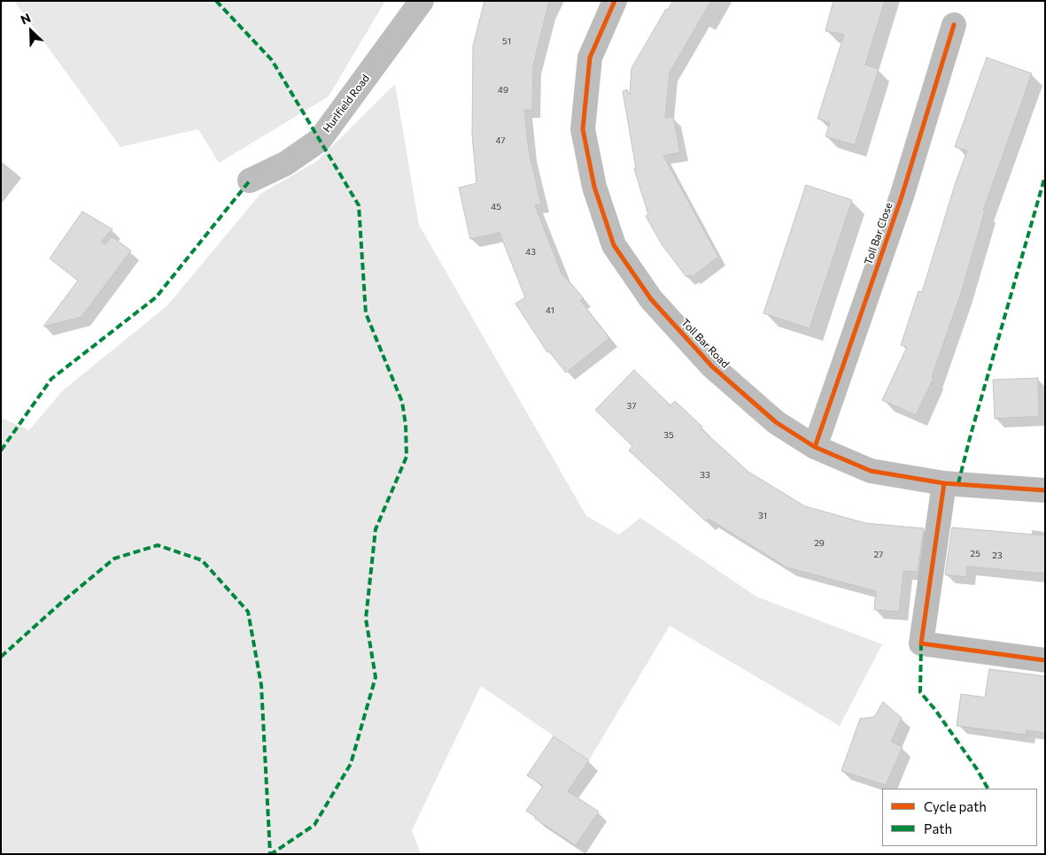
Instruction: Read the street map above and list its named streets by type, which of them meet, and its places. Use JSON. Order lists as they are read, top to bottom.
{
  "streets": {
    "street": ["Hurlfield Road", "Toll Bar Close", "Toll Bar Road"]
  },
  "crossings": [
    ["Toll Bar Close", "Toll Bar Road"]
  ],
  "house_numbers": [
    "51",
    "49",
    "47",
    "45",
    "43",
    "41",
    "37",
    "35",
    "33",
    "31",
    "29",
    "25",
    "27",
    "23"
  ],
  "legend": ["Cycle path", "Path"],
  "north": "top left"
}
